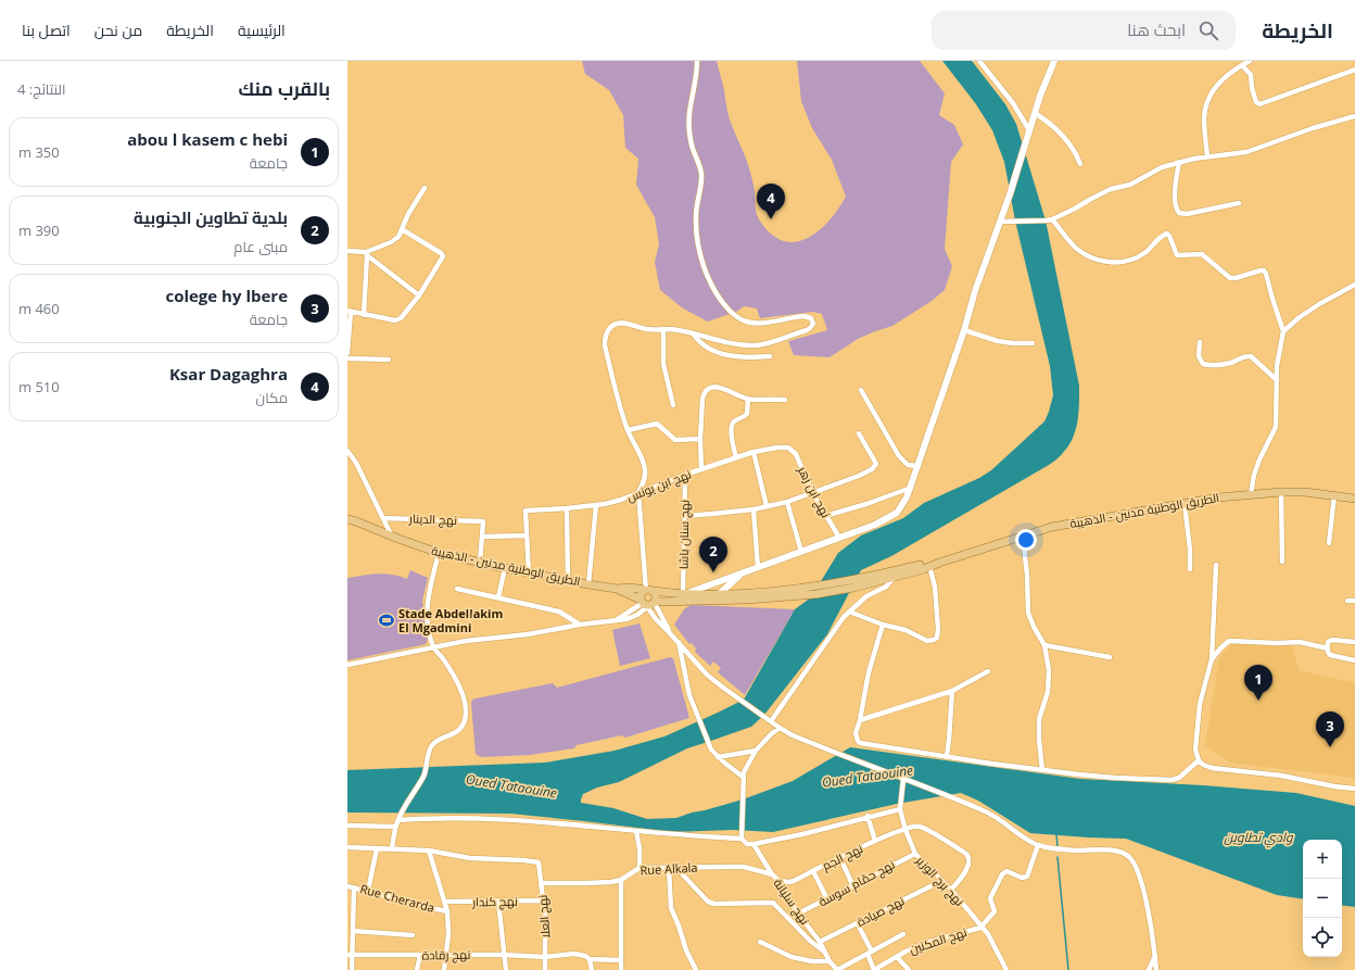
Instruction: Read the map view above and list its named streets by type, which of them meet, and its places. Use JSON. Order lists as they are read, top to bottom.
{
  "streets": {
    "main road": ["الطريق الوطنية مدنين - الذهيبة"],
    "street": [
      "نهج ابن يونس",
      "نهج ابن زهر",
      "نهج الدينار",
      "نهج سنان باشا",
      "نهج الجم",
      "Rue Alkala",
      "نهج برج الوزير",
      "نهج حمّام سوسة",
      "Rue Cherarda",
      "نهج كندار",
      "نهج سليانة",
      "نهج صيادة",
      "نهج العلا",
      "نهج المكنين",
      "نهج رقادة"
    ]
  },
  "crossings": [
    ["نهج ابن يونس", "نهج ابن زهر"],
    ["نهج ابن يونس", "نهج سنان باشا"],
    ["الطريق الوطنية مدنين - الذهيبة", "نهج سنان باشا"],
    ["نهج الجم", "نهج برج الوزير"],
    ["نهج الجم", "نهج سليانة"],
    ["Rue Alkala", "نهج سليانة"],
    ["Rue Alkala", "نهج العلا"],
    ["نهج برج الوزير", "نهج حمّام سوسة"],
    ["نهج برج الوزير", "نهج صيادة"],
    ["نهج برج الوزير", "نهج المكنين"],
    ["نهج حمّام سوسة", "نهج سليانة"],
    ["نهج كندار", "نهج العلا"],
    ["نهج سليانة", "نهج صيادة"],
    ["نهج العلا", "نهج رقادة"]
  ],
  "water": ["Oued Tataouine", "وادي تطاوين"],
  "places": {
    "sports": ["Stade Abdelاakim El Mgadmini"]
  },
  "page": {
    "header": "الخريطة",
    "search": "ابحث هنا",
    "nav": [
      "الرئيسية",
      "الخريطة",
      "من نحن",
      "اتصل بنا"
    ],
    "heading": ["بالقرب منك", "النتائج: 4"],
    "list": [
      {
        "mark": "1",
        "name": "abou l kasem c hebi",
        "note": "جامعة",
        "value": "350 m"
      },
      {
        "mark": "2",
        "name": "بلدية تطاوين الجنوبية",
        "note": "مبنى عام",
        "value": "390 m"
      },
      {
        "mark": "3",
        "name": "colege hy lbere",
        "note": "جامعة",
        "value": "460 m"
      },
      {
        "mark": "4",
        "name": "Ksar Dagaghra",
        "note": "مكان",
        "value": "510 m"
      }
    ],
    "pins": [
      "4",
      "2",
      "1",
      "3"
    ],
    "map_buttons": ["+", "−"]
  }
}
